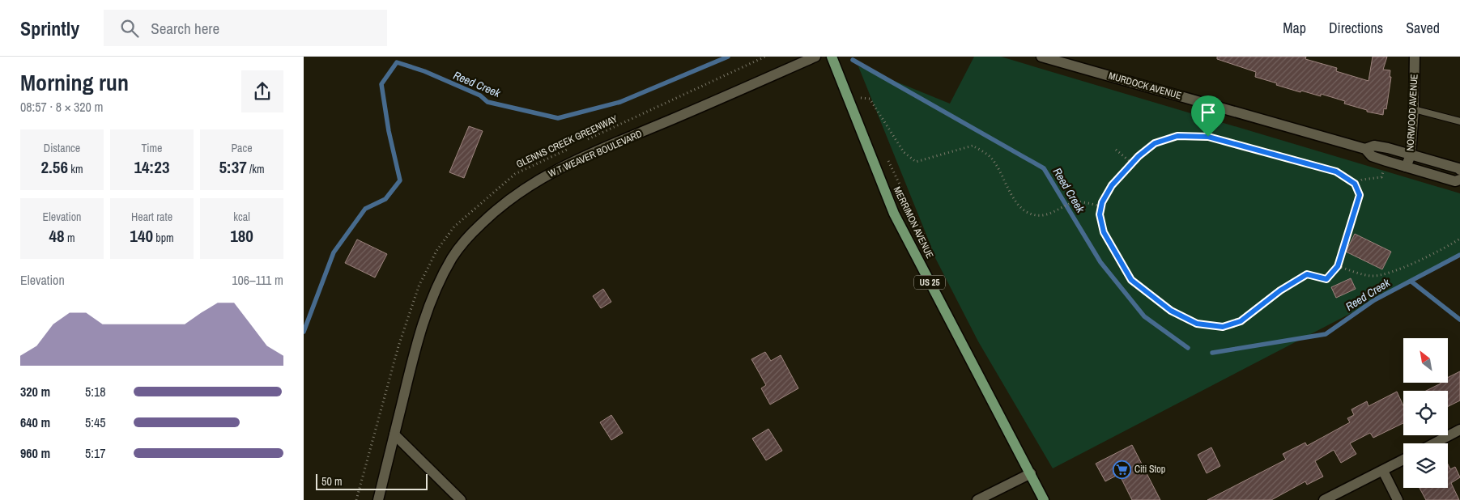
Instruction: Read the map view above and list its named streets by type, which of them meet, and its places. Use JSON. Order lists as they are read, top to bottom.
{
  "streets": {
    "main road": ["MERRIMON AVENUE", "US 25"],
    "street": ["MURDOCK AVENUE", "NORWOOD AVENUE", "W T WEAVER BOULEVARD"],
    "path": ["GLENNS CREEK GREENWAY"]
  },
  "crossings": [
    ["MURDOCK AVENUE", "NORWOOD AVENUE"]
  ],
  "water": ["Reed Creek"],
  "places": {
    "supermarket": ["Citi Stop"]
  },
  "scale_bar": "50 m",
  "north": "top left",
  "page": {
    "header": "Sprintly",
    "search": "Search here",
    "nav": ["Map", "Directions", "Saved"],
    "heading": ["Morning run", "08:57 · 8 × 320 m"],
    "stats": [
      ["Distance", "2.56 km"],
      ["Time", "14:23"],
      ["Pace", "5:37 /km"],
      ["Elevation", "48 m"],
      ["Heart rate", "140 bpm"],
      ["kcal", "180"]
    ],
    "chart": ["Elevation", "106–111 m"],
    "list": [
      {
        "name": "320 m",
        "note": "5:18"
      },
      {
        "name": "640 m",
        "note": "5:45"
      },
      {
        "name": "960 m",
        "note": "5:17"
      }
    ],
    "scale": "50 m"
  }
}
